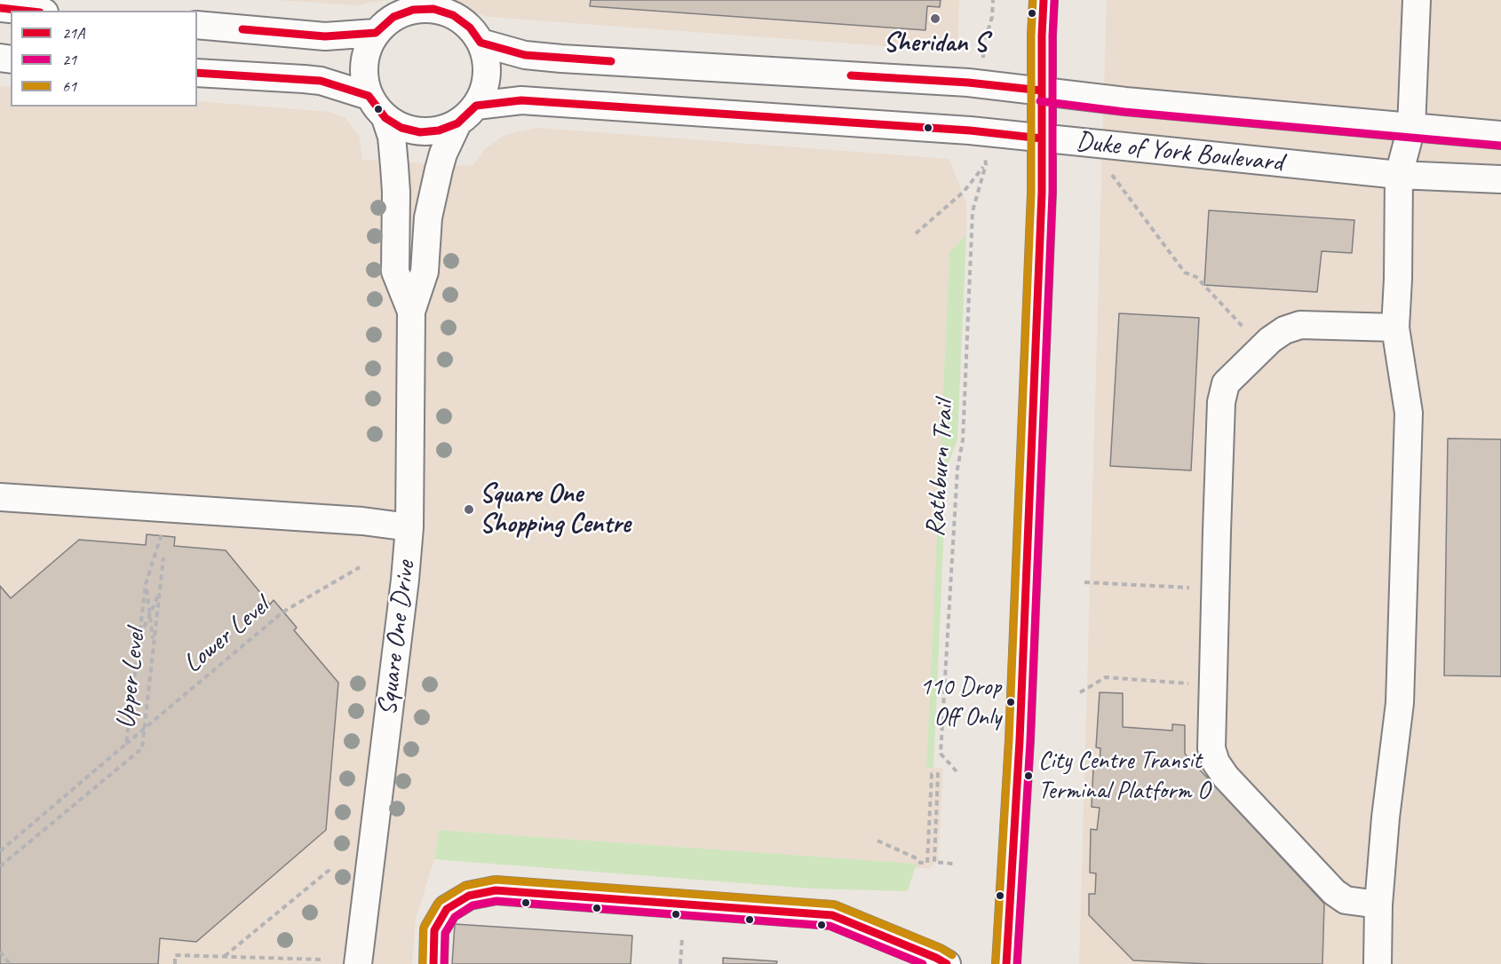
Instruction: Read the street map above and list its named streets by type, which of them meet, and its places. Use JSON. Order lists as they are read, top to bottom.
{
  "streets": {
    "street": ["Duke of York Boulevard", "Square One Drive"],
    "path": ["Rathburn Trail", "Lower Level", "Upper Level"]
  },
  "crossings": [
    ["Duke of York Boulevard", "Square One Drive"]
  ],
  "places": [
    "Sheridan S",
    "Square One Shopping Centre",
    "110 Drop Off Only",
    "City Centre Transit Terminal Platform O"
  ],
  "lines": ["transit line 21A", "transit line 61", "transit line 21"],
  "legend": ["21A", "21", "61"]
}
